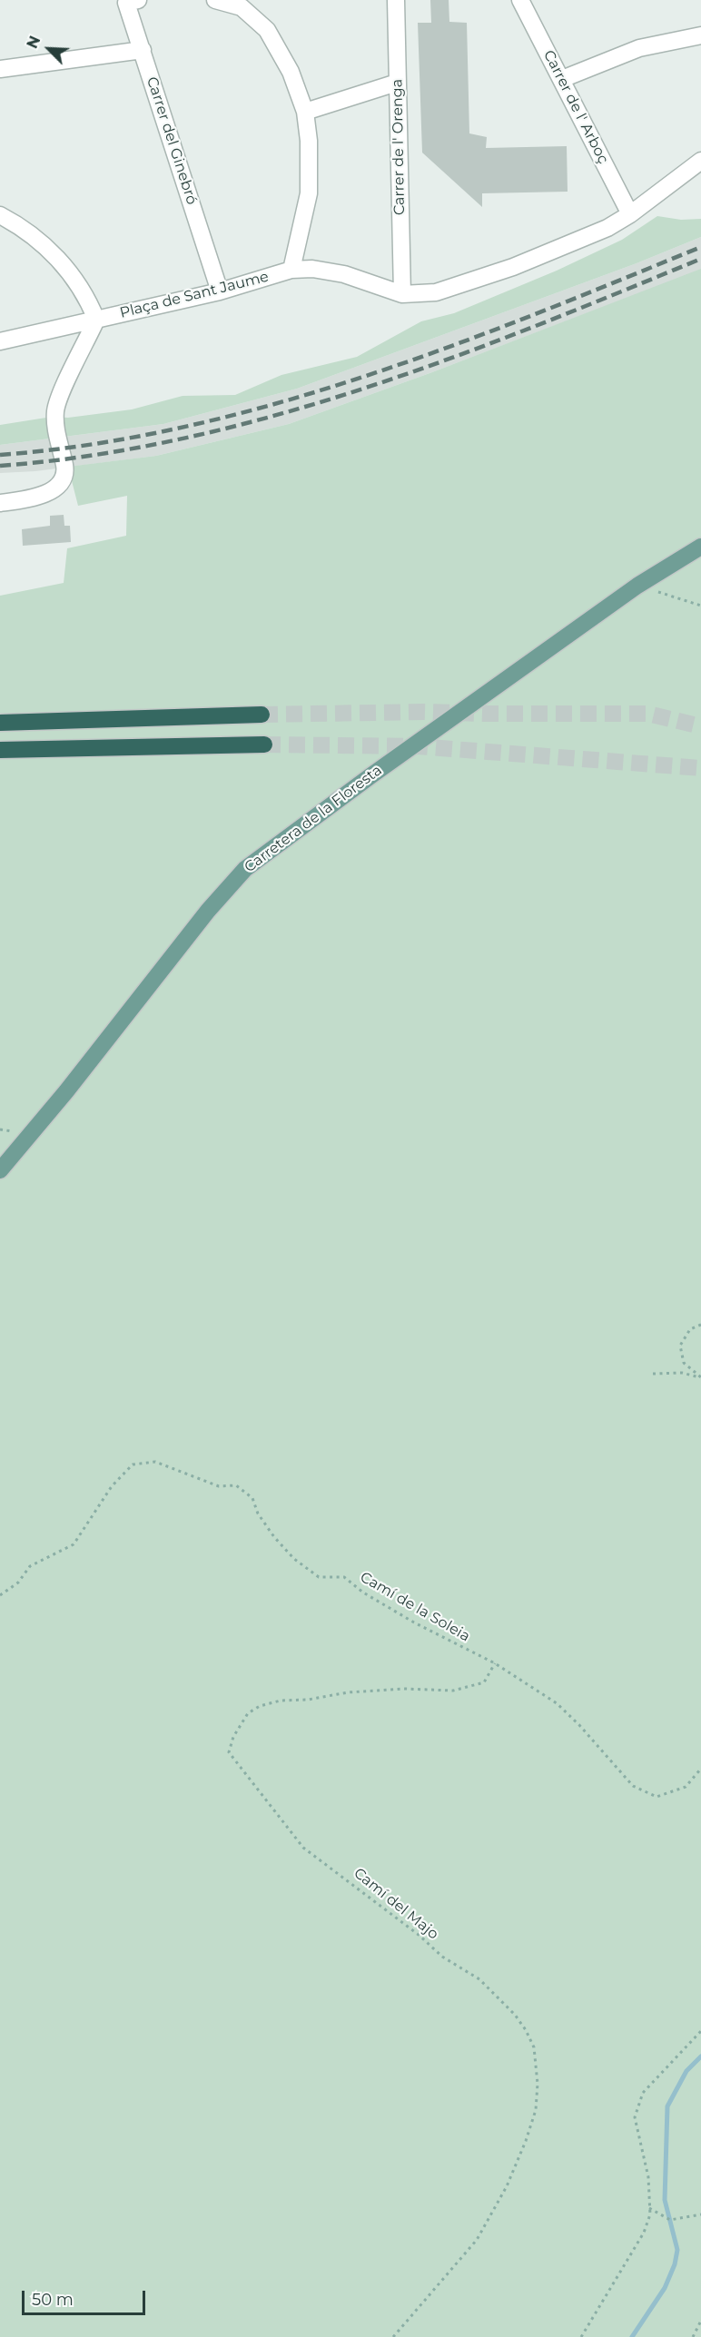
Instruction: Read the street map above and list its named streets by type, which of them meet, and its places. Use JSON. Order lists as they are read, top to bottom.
{
  "streets": {
    "main road": ["Carretera de la Floresta"],
    "street": [
      "Carrer de l' Arboç",
      "Carrer del Ginebró",
      "Carrer de l' Orenga",
      "Plaça de Sant Jaume"
    ],
    "path": ["Camí de la Soleia", "Camí del Majo"]
  },
  "crossings": [
    ["Carrer del Ginebró", "Plaça de Sant Jaume"],
    ["Carrer de l' Orenga", "Plaça de Sant Jaume"],
    ["Camí de la Soleia", "Camí del Majo"]
  ],
  "scale_bar": "50 m",
  "north": "top left"
}
